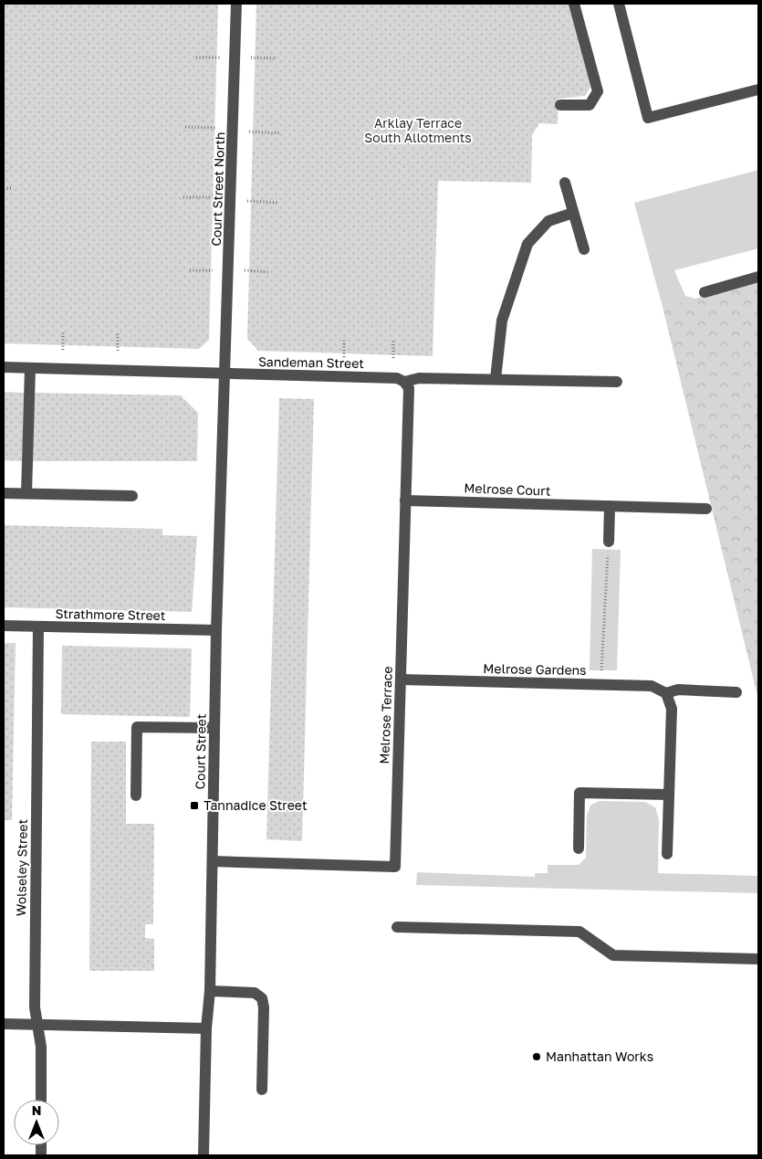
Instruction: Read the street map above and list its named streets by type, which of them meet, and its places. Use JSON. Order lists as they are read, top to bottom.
{
  "streets": {
    "street": [
      "Court Street North",
      "Sandeman Street",
      "Melrose Court",
      "Strathmore Street",
      "Melrose Gardens",
      "Melrose Terrace",
      "Court Street",
      "Wolseley Street"
    ]
  },
  "crossings": [
    ["Court Street North", "Sandeman Street"],
    ["Court Street North", "Court Street"],
    ["Sandeman Street", "Melrose Terrace"],
    ["Sandeman Street", "Court Street"],
    ["Melrose Court", "Melrose Terrace"],
    ["Strathmore Street", "Court Street"],
    ["Strathmore Street", "Wolseley Street"],
    ["Melrose Gardens", "Melrose Terrace"],
    ["Melrose Terrace", "Court Street"]
  ],
  "parks": ["Arklay Terrace South Allotments"],
  "places": {
    "transit": ["Tannadice Street"],
    "other": ["Manhattan Works"]
  },
  "north": "top"
}
